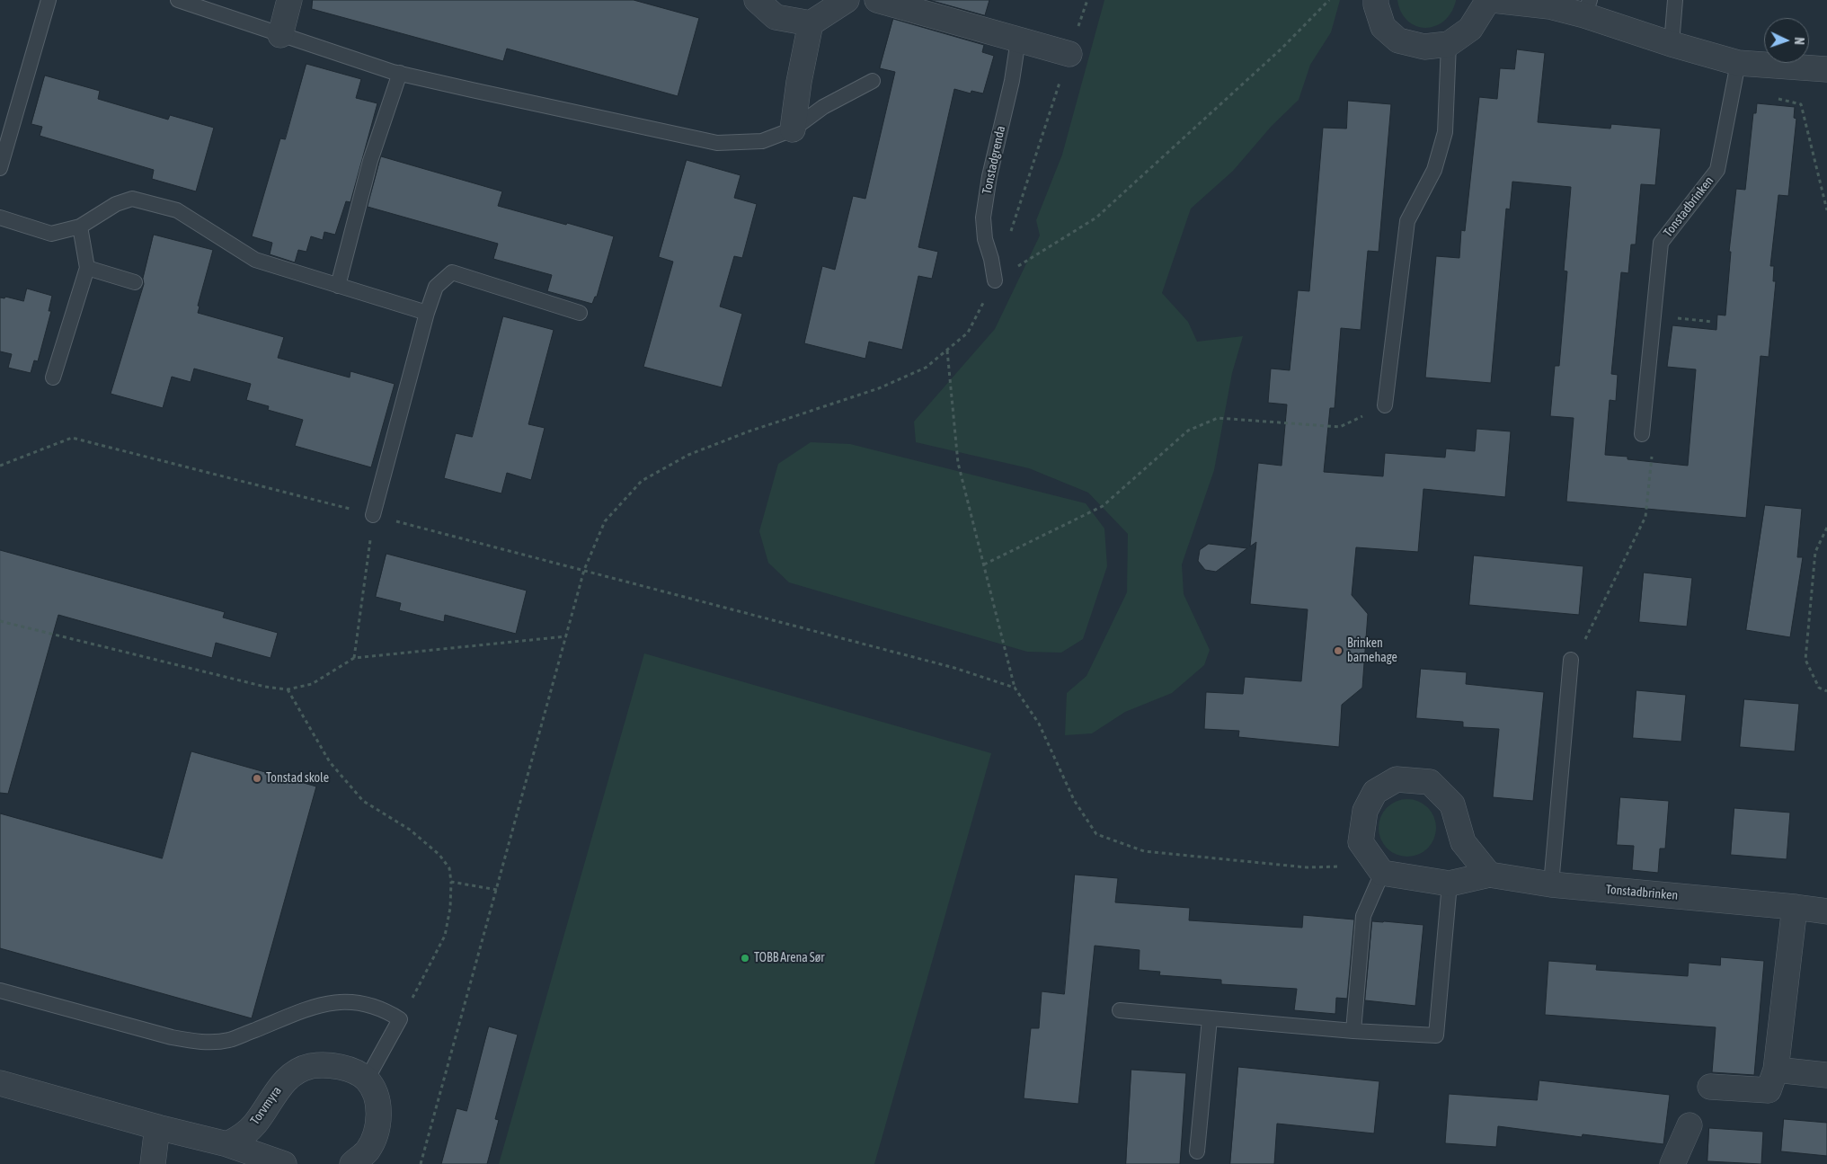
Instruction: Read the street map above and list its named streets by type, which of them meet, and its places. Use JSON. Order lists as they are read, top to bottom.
{
  "streets": {
    "street": ["Tonstadbrinken", "Torvmyra"],
    "lane": ["Tonstadgrenda"]
  },
  "places": ["Brinken barnehage", "Tonstad skole", "TOBB Arena Sør"],
  "north": "right"
}
